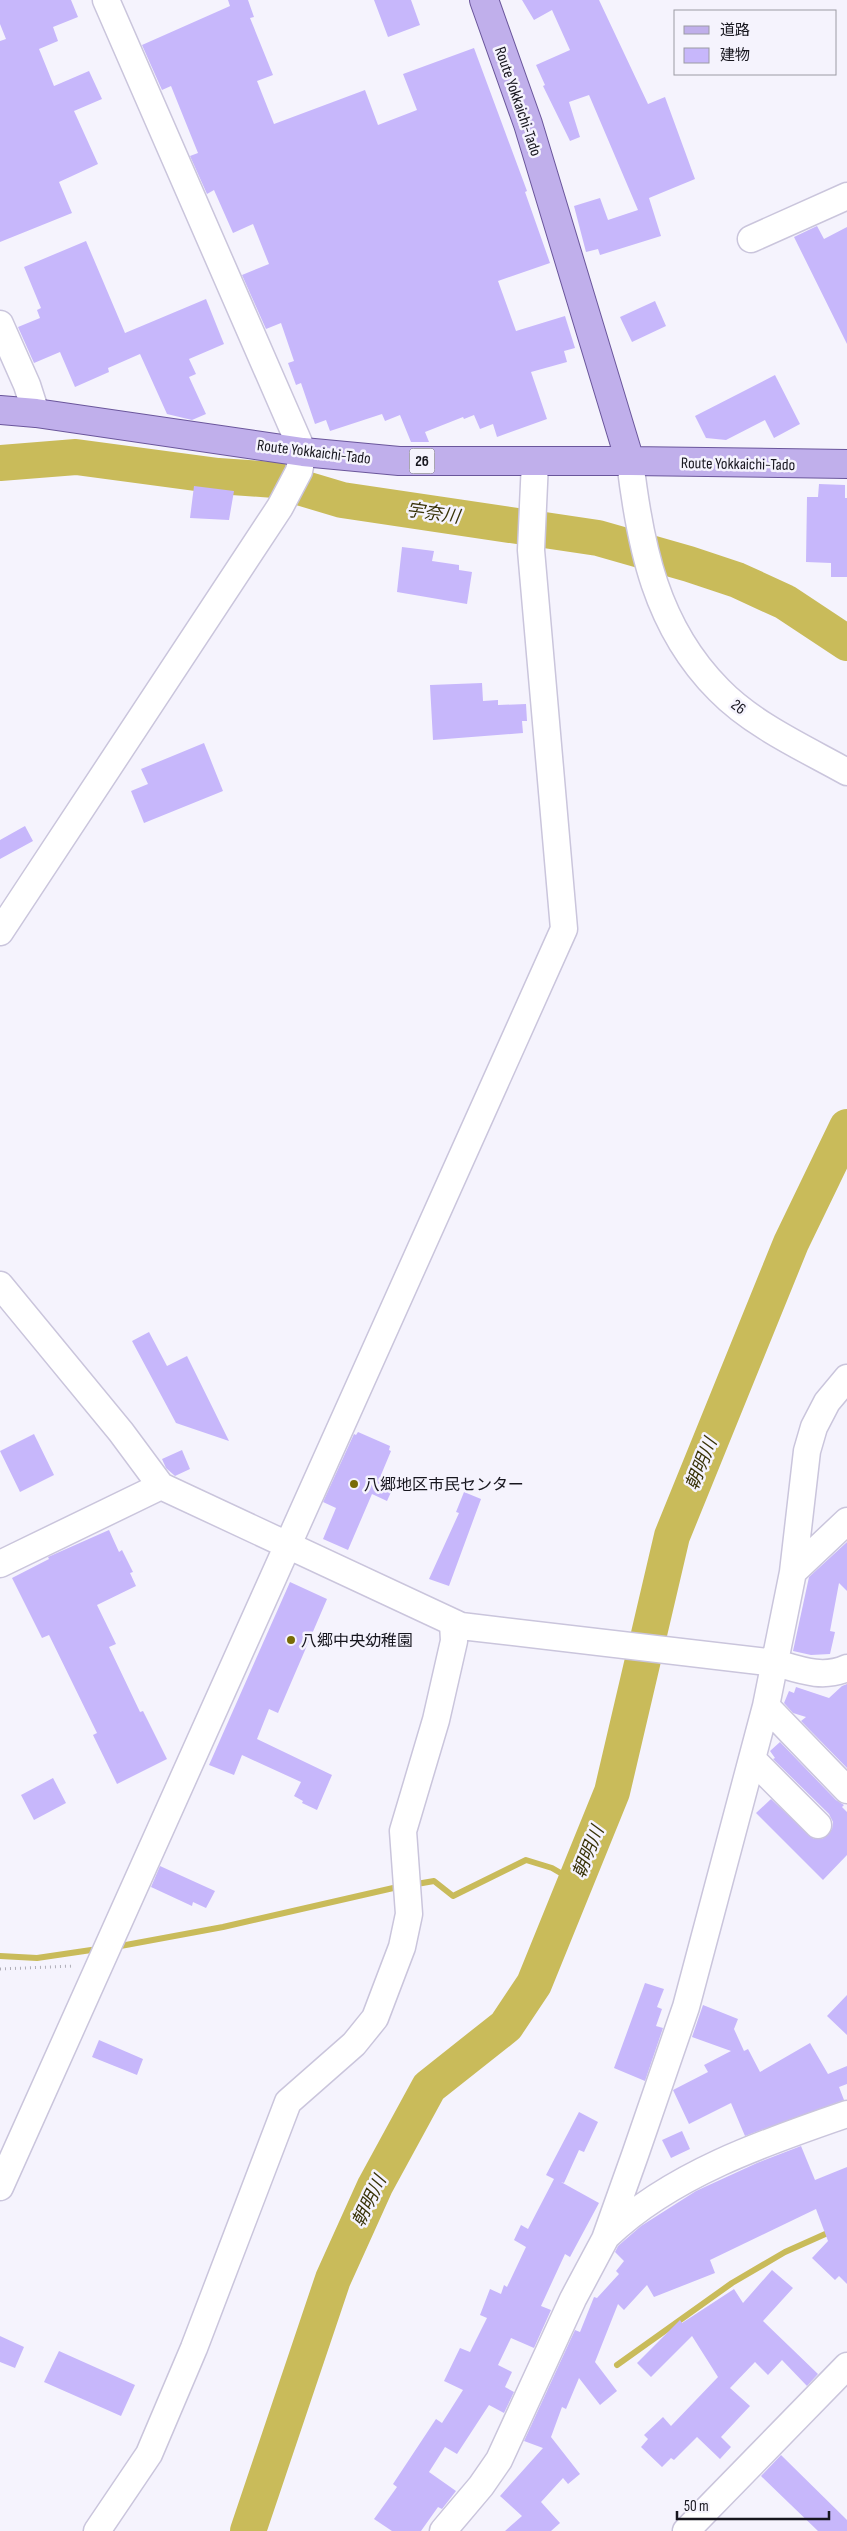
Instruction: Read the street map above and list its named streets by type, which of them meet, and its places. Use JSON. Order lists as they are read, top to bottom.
{
  "streets": {
    "main road": ["Route Yokkaichi-Tado", "26"]
  },
  "crossings": [
    ["Route Yokkaichi-Tado", "26"]
  ],
  "water": ["宇奈川", "朝明川"],
  "places": ["八郷地区市民センター", "八郷中央幼稚園"],
  "legend": ["道路", "建物"],
  "scale_bar": "50 m"
}
